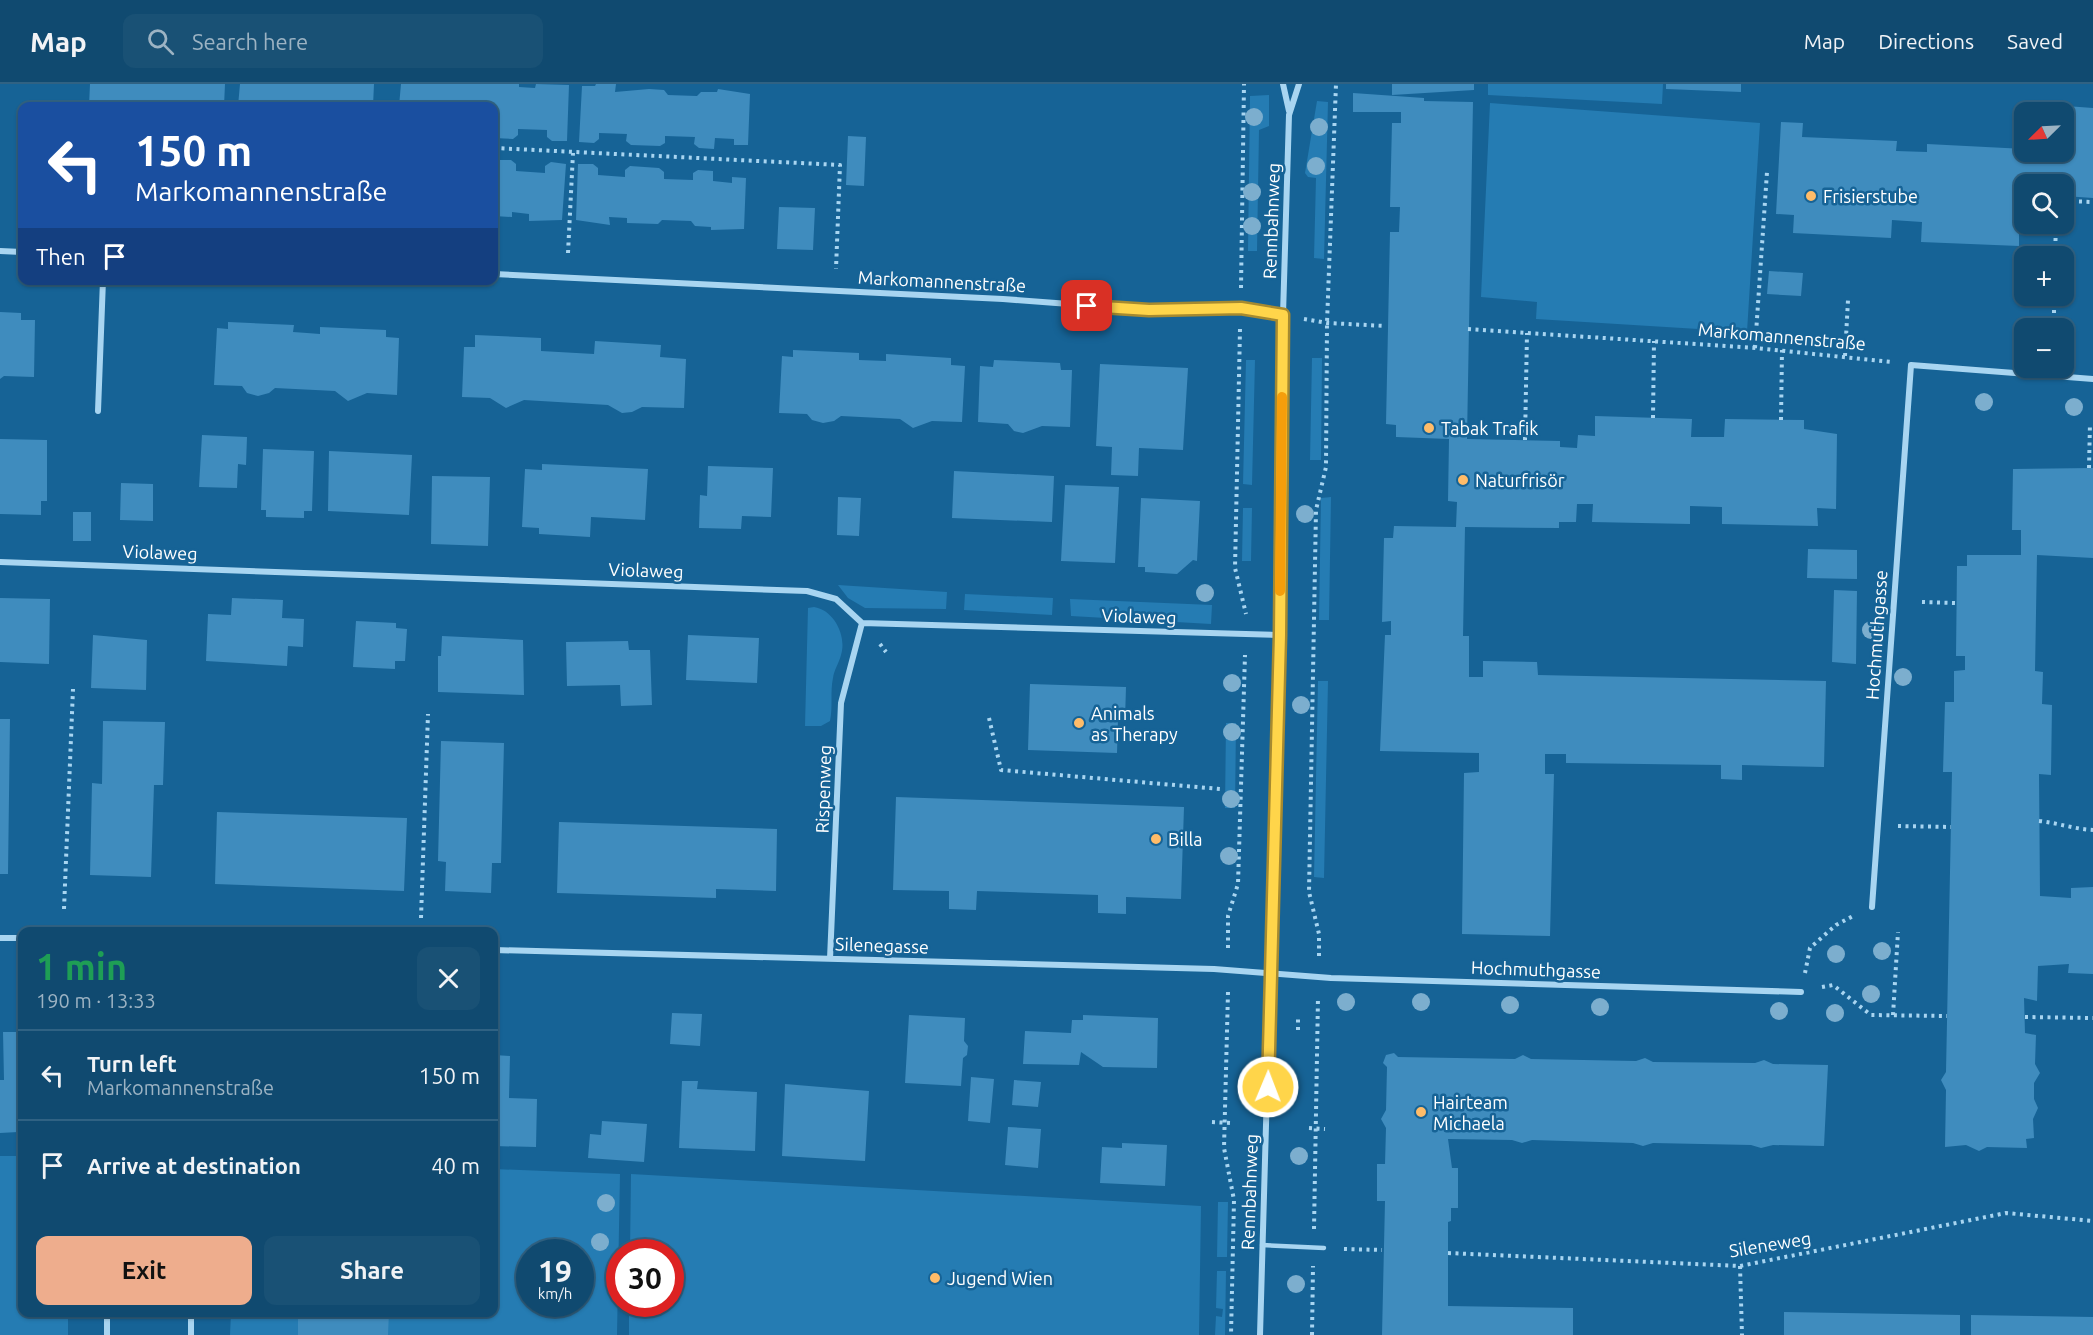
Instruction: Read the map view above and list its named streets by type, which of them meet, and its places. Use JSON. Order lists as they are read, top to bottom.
{
  "streets": {
    "street": [
      "Rennbahnweg",
      "Markomannenstraße",
      "Violaweg",
      "Hochmuthgasse",
      "Rispenweg",
      "Silenegasse"
    ],
    "path": ["Sileneweg"]
  },
  "crossings": [
    ["Rennbahnweg", "Markomannenstraße"],
    ["Rennbahnweg", "Violaweg"],
    ["Rennbahnweg", "Hochmuthgasse"],
    ["Rennbahnweg", "Silenegasse"],
    ["Markomannenstraße", "Hochmuthgasse"],
    ["Violaweg", "Rispenweg"],
    ["Hochmuthgasse", "Silenegasse"],
    ["Rispenweg", "Silenegasse"]
  ],
  "places": [
    "Frisierstube",
    "Tabak Trafik",
    "Naturfrisör",
    "Animals as Therapy",
    "Billa",
    "Hairteam Michaela",
    "Jugend Wien"
  ],
  "north": "bottom left",
  "page": {
    "header": "Map",
    "search": "Search here",
    "nav": ["Map", "Directions", "Saved"],
    "map_buttons": ["+", "−"],
    "turn": ["150 m", "Markomannenstraße"],
    "then": "Then",
    "heading": ["1 min", "190 m · 13:33"],
    "list": [
      {
        "name": "Turn left",
        "note": "Markomannenstraße",
        "value": "150 m"
      },
      {
        "name": "Arrive at destination",
        "value": "40 m"
      }
    ],
    "buttons": ["Exit", "Share"],
    "speed": "19 km/h",
    "limit": "30"
  }
}
